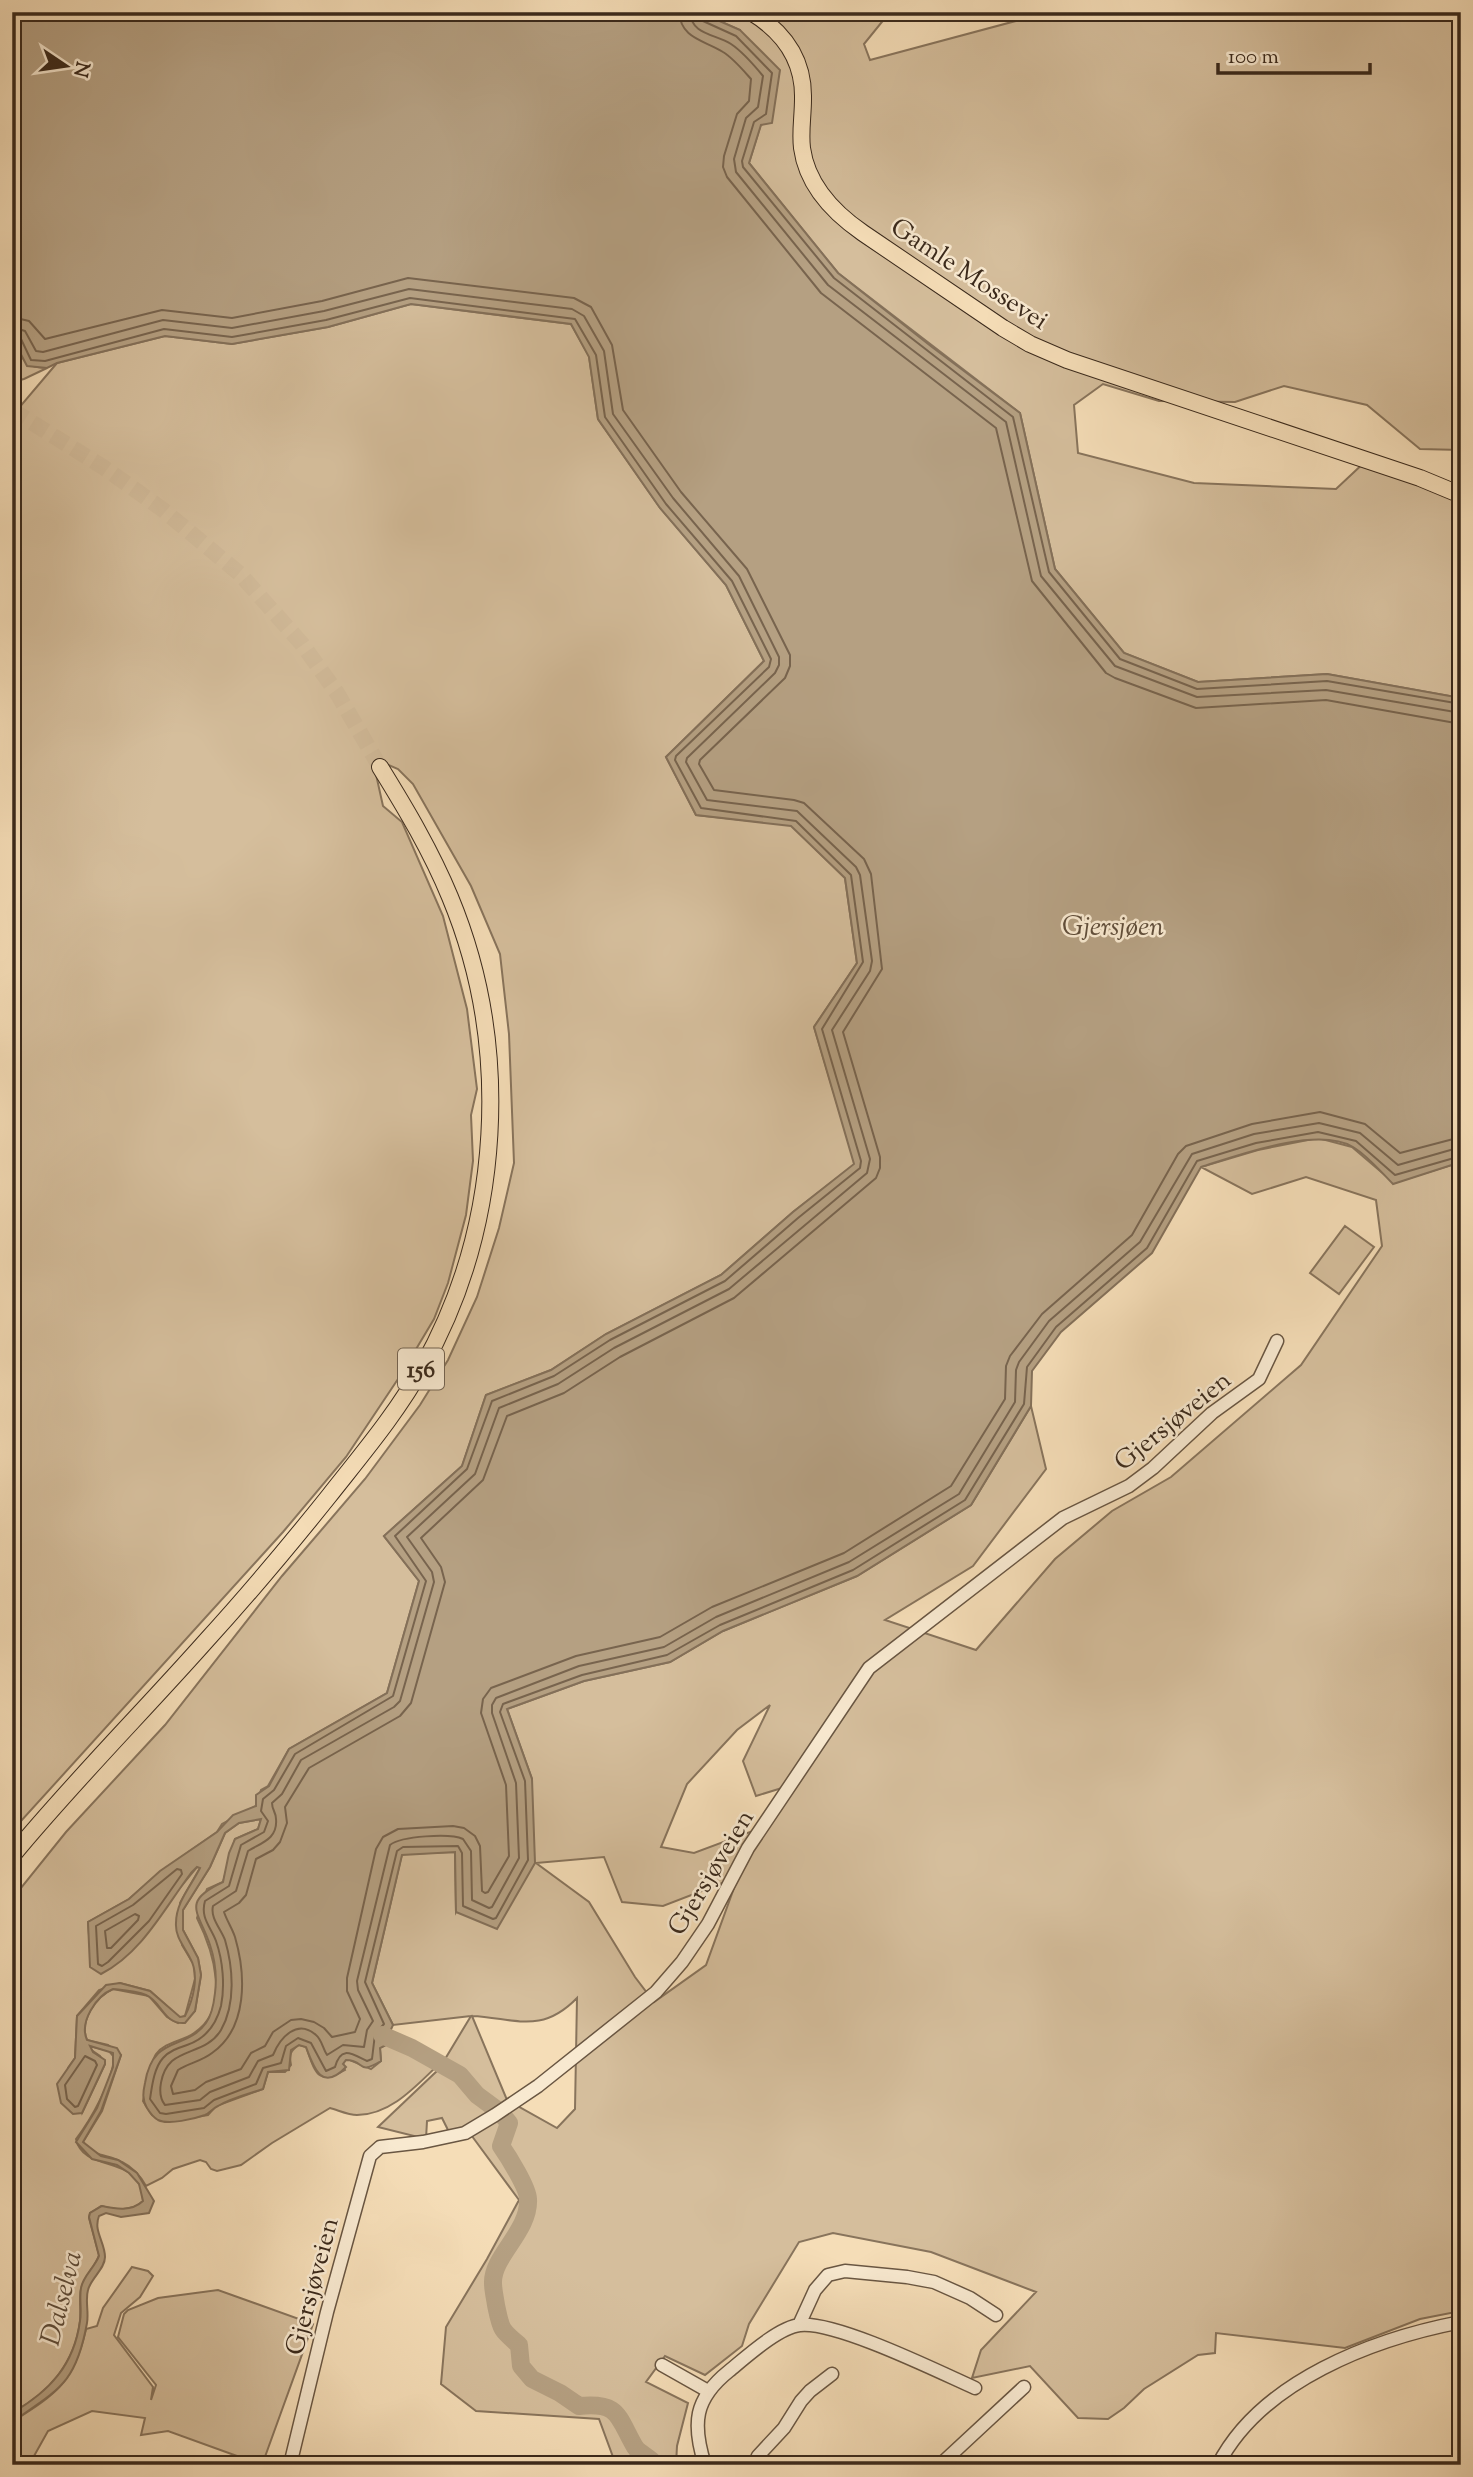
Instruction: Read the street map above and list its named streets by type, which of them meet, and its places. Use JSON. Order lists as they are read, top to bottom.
{
  "streets": {
    "main road": ["Gamle Mossevei", "156"],
    "street": ["Gjersjøveien"]
  },
  "water": ["Gjersjøen", "Dalselva"],
  "scale_bar": "100 m",
  "north": "right"
}
